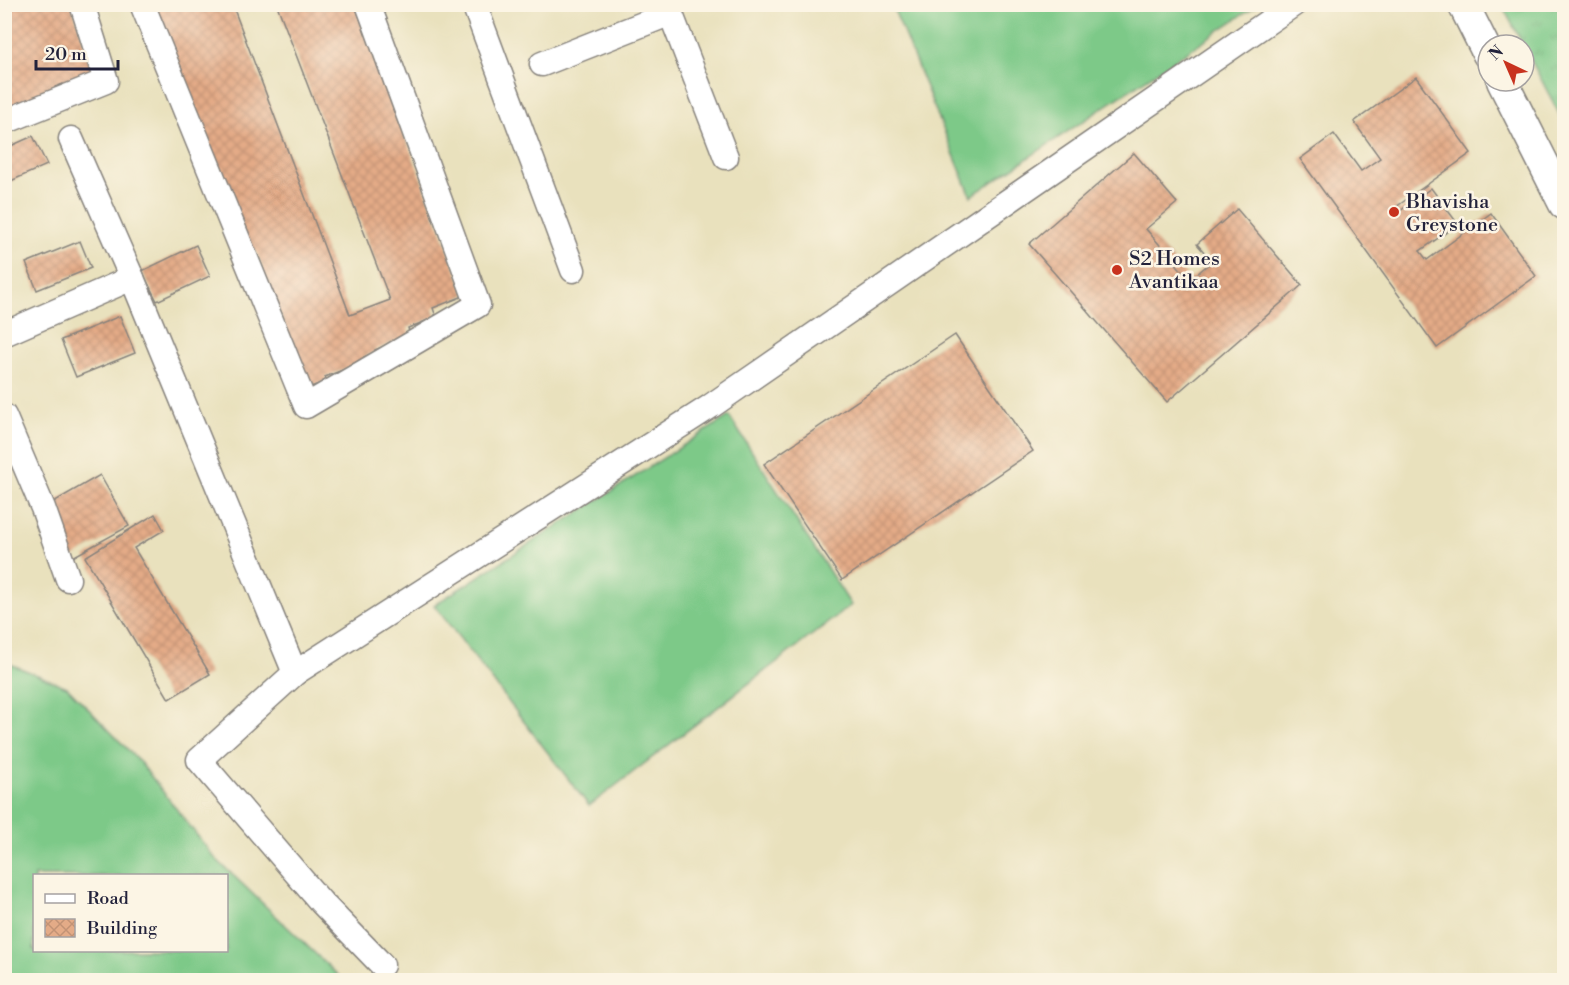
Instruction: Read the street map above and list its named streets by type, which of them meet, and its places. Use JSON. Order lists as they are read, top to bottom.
{
  "places": ["Bhavisha Greystone", "S2 Homes Avantikaa"],
  "legend": ["Road", "Building"],
  "scale_bar": "20 m",
  "north": "top left"
}
